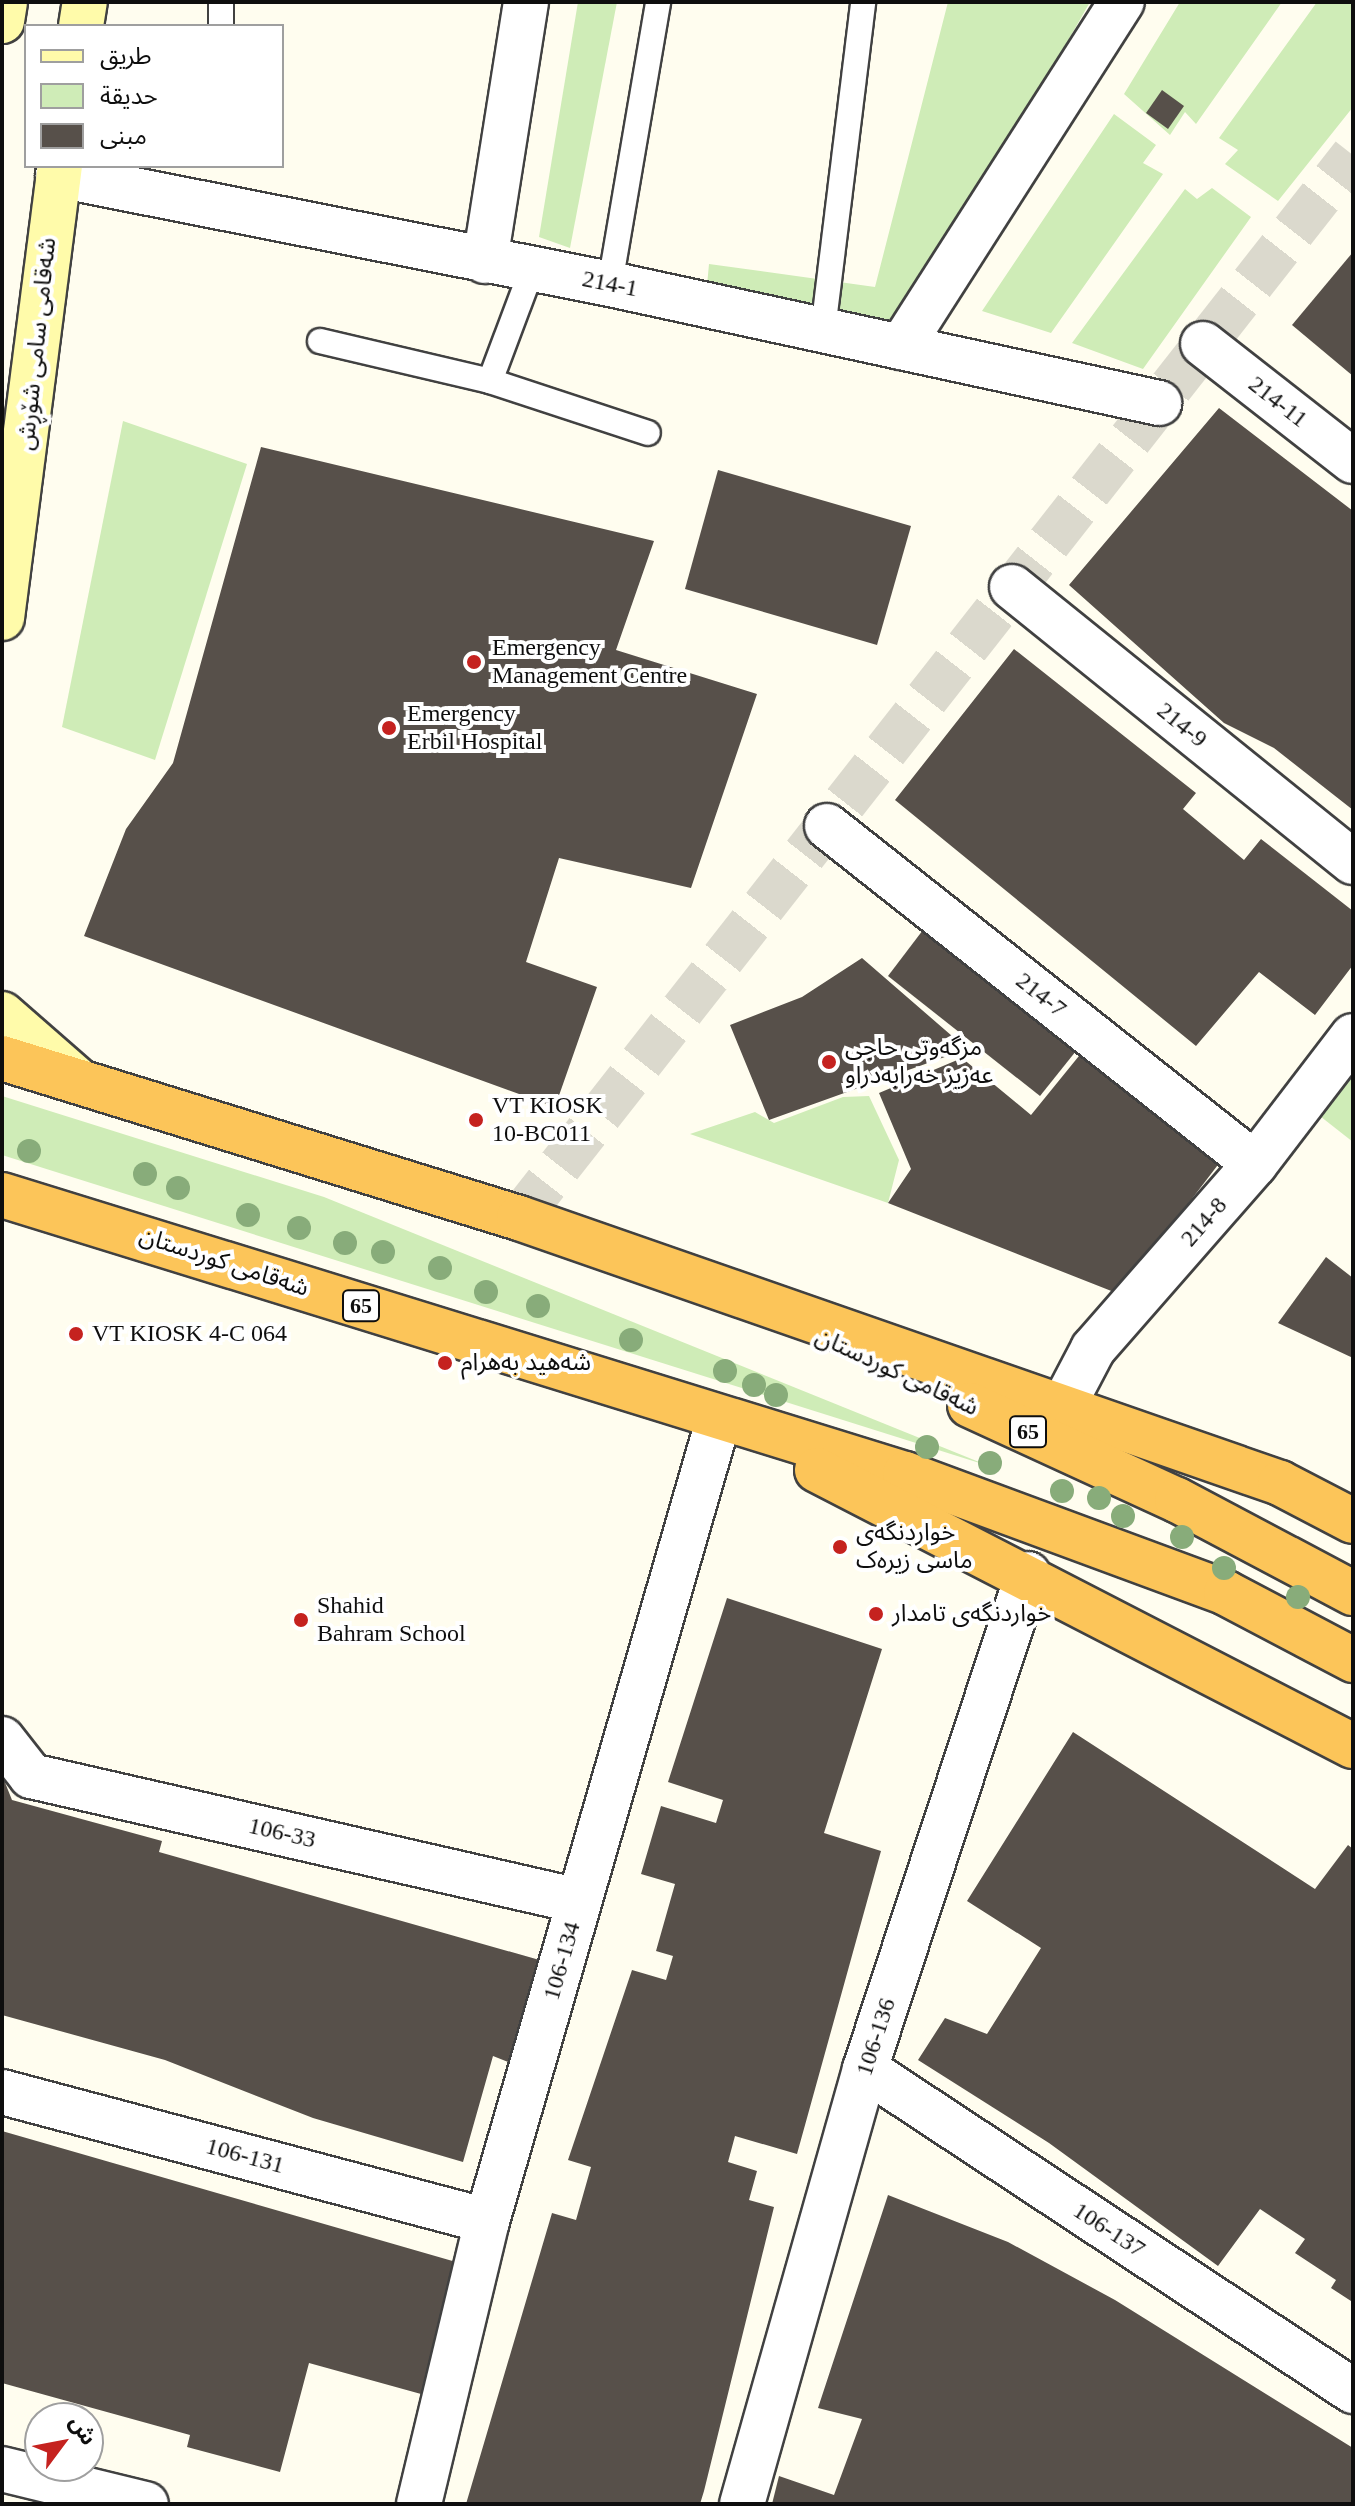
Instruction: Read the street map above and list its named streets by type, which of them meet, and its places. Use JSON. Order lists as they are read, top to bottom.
{
  "streets": {
    "highway": ["شەقامی کوردستان", "65"],
    "main road": ["شەقامی سامی شۆڕش"],
    "street": [
      "214-1",
      "214-11",
      "214-9",
      "214-7",
      "214-8",
      "106-33",
      "106-134",
      "106-136",
      "106-131",
      "106-137"
    ]
  },
  "crossings": [
    ["214-1", "شەقامی سامی شۆڕش"],
    ["214-7", "214-8"],
    ["214-8", "شەقامی کوردستان"],
    ["شەقامی کوردستان", "106-134"],
    ["شەقامی کوردستان", "106-136"],
    ["106-33", "106-134"],
    ["106-134", "106-131"],
    ["106-136", "106-137"]
  ],
  "places": [
    "Emergency Management Centre",
    "Emergency Erbil Hospital",
    "مزگەوتی حاجی عەزیز خەرابەدراو",
    "VT KIOSK 10-BC011",
    "VT KIOSK 4-C 064",
    "شەهید بەهرام",
    "خواردنگەی ماسی زیرەک",
    "خواردنگەی تامدار",
    "Shahid Bahram School"
  ],
  "legend": ["طريق", "حديقة", "مبنى"],
  "north": "top right"
}
